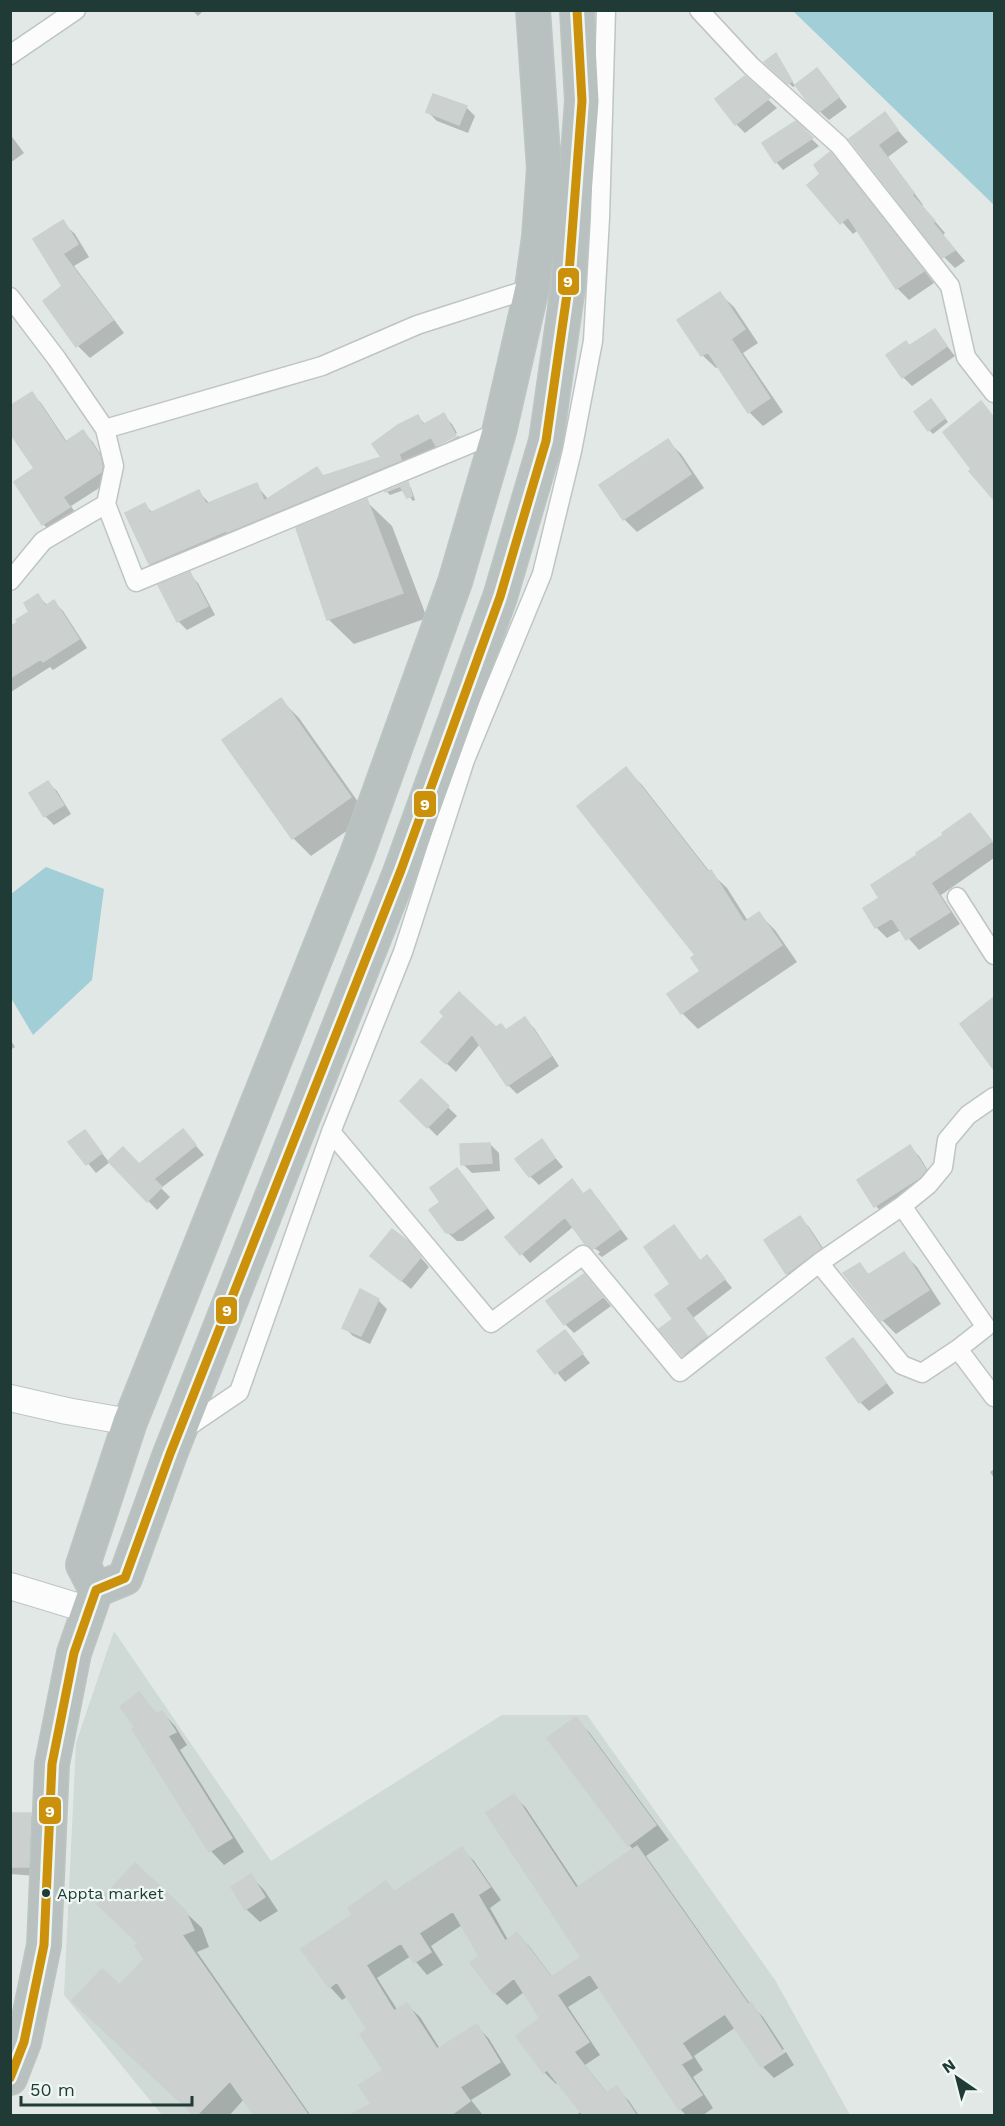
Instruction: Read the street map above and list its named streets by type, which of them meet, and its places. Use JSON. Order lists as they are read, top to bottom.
{
  "places": ["Appta market"],
  "lines": ["transit line 9"],
  "scale_bar": "50 m",
  "north": "top left"
}
